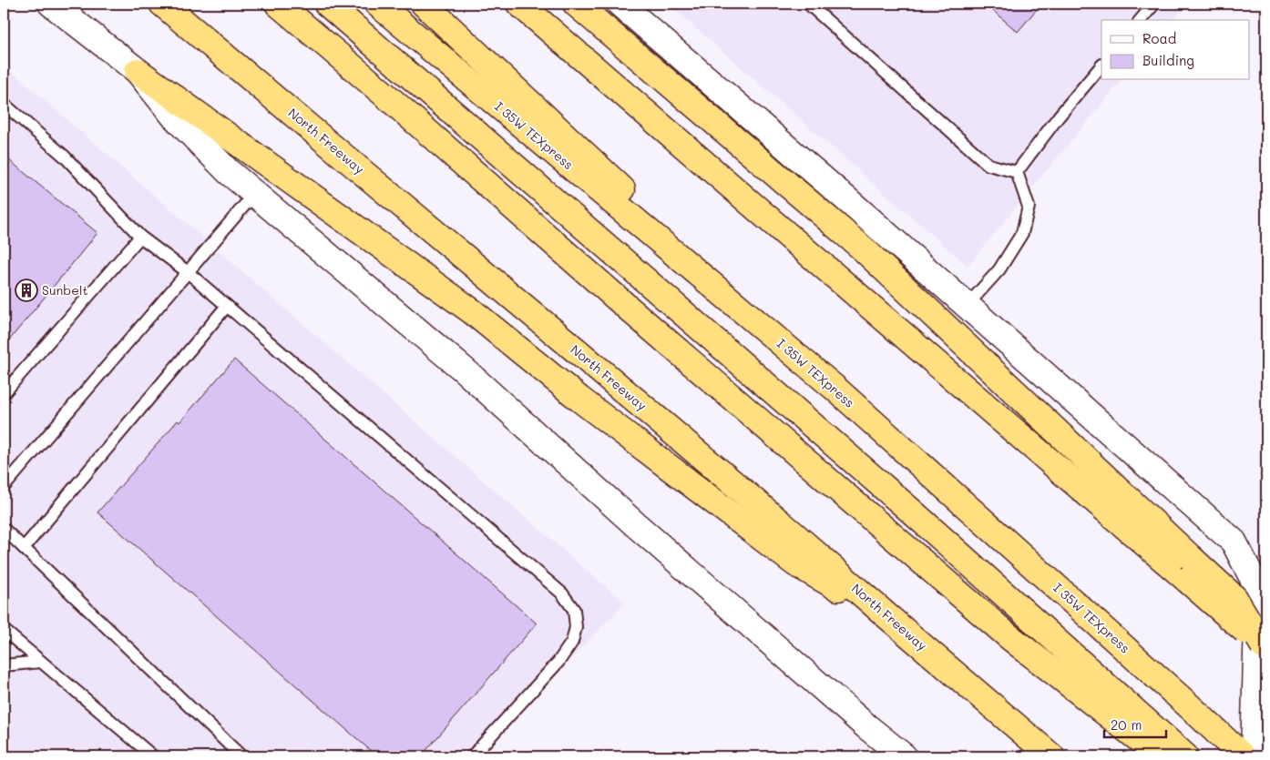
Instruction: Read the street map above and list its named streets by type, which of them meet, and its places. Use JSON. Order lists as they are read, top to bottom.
{
  "streets": {
    "highway": ["I 35W TEXpress", "North Freeway"]
  },
  "places": {
    "building": ["Sunbelt"]
  },
  "legend": ["Road", "Building"],
  "scale_bar": "20 m"
}
